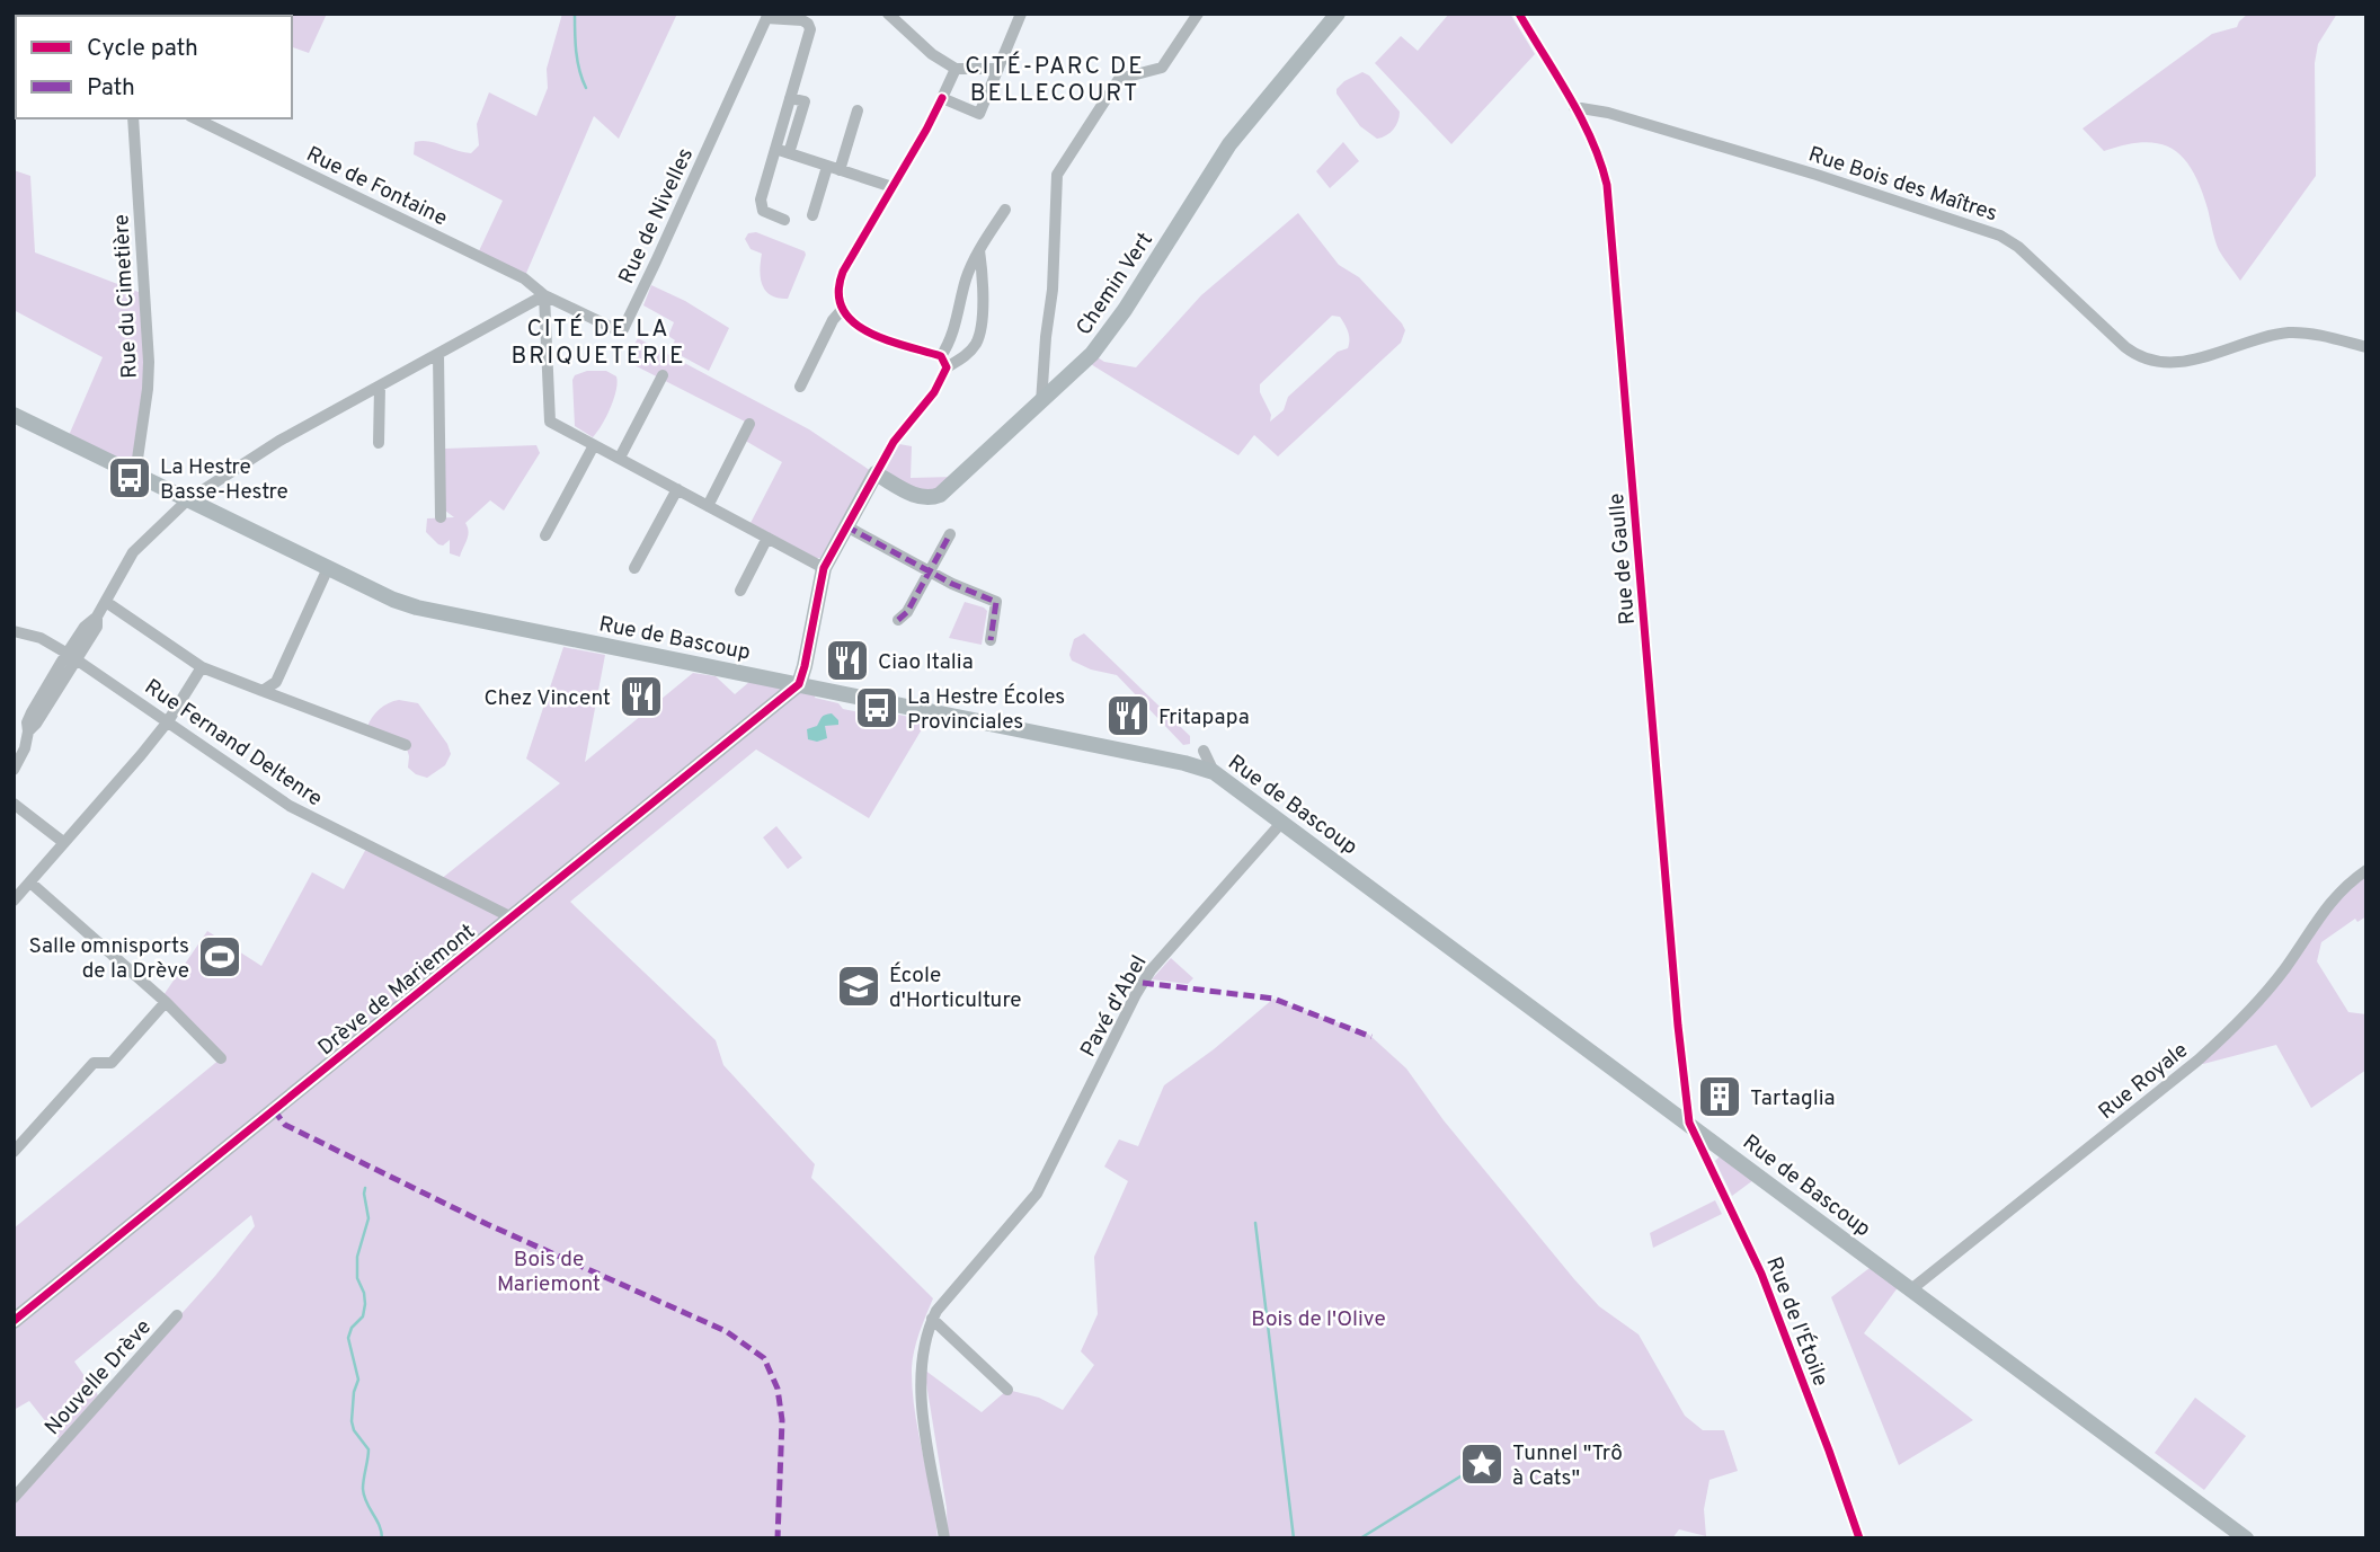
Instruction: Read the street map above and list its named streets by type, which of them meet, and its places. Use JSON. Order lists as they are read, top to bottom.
{
  "streets": {
    "main road": ["Chemin Vert", "Rue de Bascoup", "Drève de Mariemont"],
    "street": [
      "Rue Bois des Maîtres",
      "Rue de Fontaine",
      "Rue de Nivelles",
      "Rue du Cimetière",
      "Rue de Gaulle",
      "Rue Fernand Deltenre",
      "Pavé d'Abel",
      "Rue Royale",
      "Rue de l'Étoile",
      "Nouvelle Drève"
    ]
  },
  "crossings": [
    ["Rue Bois des Maîtres", "Rue de Gaulle"],
    ["Rue de Fontaine", "Rue de Nivelles"],
    ["Rue du Cimetière", "Rue de Bascoup"],
    ["Rue de Gaulle", "Rue de Bascoup"],
    ["Rue de Gaulle", "Rue de l'Étoile"],
    ["Rue de Bascoup", "Drève de Mariemont"],
    ["Rue de Bascoup", "Pavé d'Abel"],
    ["Rue de Bascoup", "Rue Royale"],
    ["Rue de Bascoup", "Rue de l'Étoile"],
    ["Rue Fernand Deltenre", "Drève de Mariemont"]
  ],
  "districts": ["CITÉ-PARC DE BELLECOURT", "CITÉ DE LA BRIQUETERIE"],
  "parks": ["Bois de Mariemont", "Bois de l'Olive"],
  "places": {
    "bus stop": ["La Hestre Basse-Hestre", "La Hestre Écoles Provinciales"],
    "restaurant": ["Ciao Italia", "Chez Vincent", "Fritapapa"],
    "sports": ["Salle omnisports de la Drève"],
    "school or university": ["École d'Horticulture"],
    "building": ["Tartaglia"],
    "place": ["Tunnel \"Trô à Cats\""]
  },
  "legend": ["Cycle path", "Path"]
}
